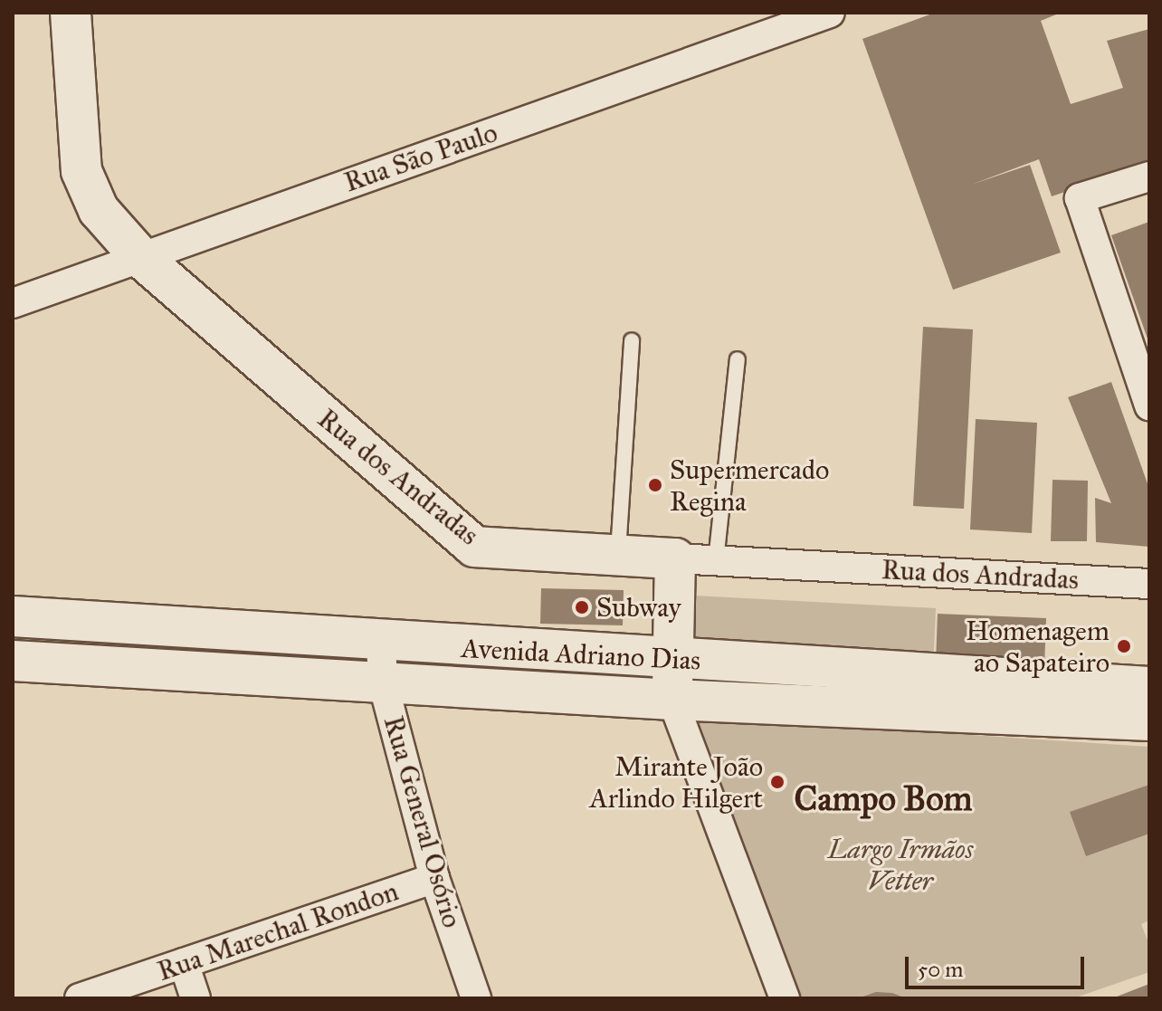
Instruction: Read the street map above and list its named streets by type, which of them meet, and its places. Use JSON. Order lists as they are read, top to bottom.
{
  "streets": {
    "street": [
      "Rua São Paulo",
      "Rua dos Andradas",
      "Avenida Adriano Dias",
      "Rua General Osório",
      "Rua Marechal Rondon"
    ]
  },
  "crossings": [
    ["Rua São Paulo", "Rua dos Andradas"],
    ["Avenida Adriano Dias", "Rua General Osório"],
    ["Rua General Osório", "Rua Marechal Rondon"]
  ],
  "districts": ["Campo Bom"],
  "parks": ["Largo Irmãos Vetter"],
  "places": [
    "Supermercado Regina",
    "Subway",
    "Homenagem ao Sapateiro",
    "Mirante João Arlindo Hilgert"
  ],
  "scale_bar": "50 m"
}
